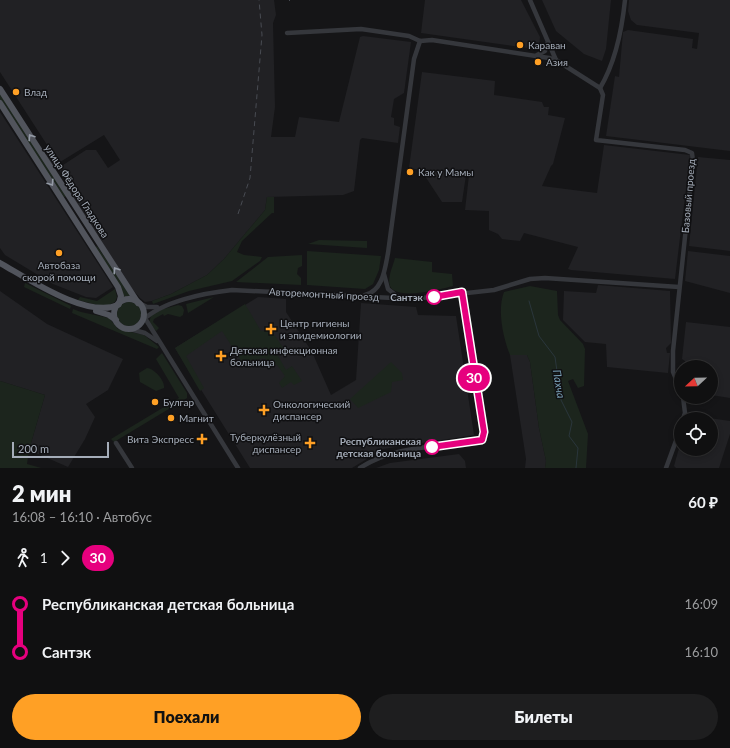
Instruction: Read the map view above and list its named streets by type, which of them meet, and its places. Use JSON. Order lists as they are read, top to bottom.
{
  "streets": {
    "main road": ["улица Фёдора Гладкова"],
    "street": ["Базовый проезд", "Авторемонтный проезд"]
  },
  "crossings": [
    ["улица Фёдора Гладкова", "Авторемонтный проезд"],
    ["Базовый проезд", "Авторемонтный проезд"]
  ],
  "water": ["Пахча"],
  "places": {
    "other": [
      "Караван",
      "Азия",
      "Влад",
      "Как у Мамы",
      "Автобаза скорой помощи",
      "Сантэк",
      "Булгар",
      "Магнит",
      "Республиканская детская больница"
    ],
    "health": [
      "Центр гигиены и эпидемиологии",
      "Детская инфекционная больница",
      "Онкологический диспансер",
      "Вита Экспресс",
      "Туберкулёзный диспансер"
    ]
  },
  "lines": ["bus line 30"],
  "scale_bar": "200 m",
  "north": "left",
  "page": {
    "on_map": "30",
    "scale": "200 m",
    "heading": ["2 мин", "16:08 – 16:10 · Автобус", "60 ₽"],
    "legs": ["1", "30"],
    "list": [
      {
        "name": "Республиканская детская больница",
        "value": "16:09"
      },
      {
        "name": "Сантэк",
        "value": "16:10"
      }
    ],
    "buttons": ["Поехали", "Билеты"]
  }
}
